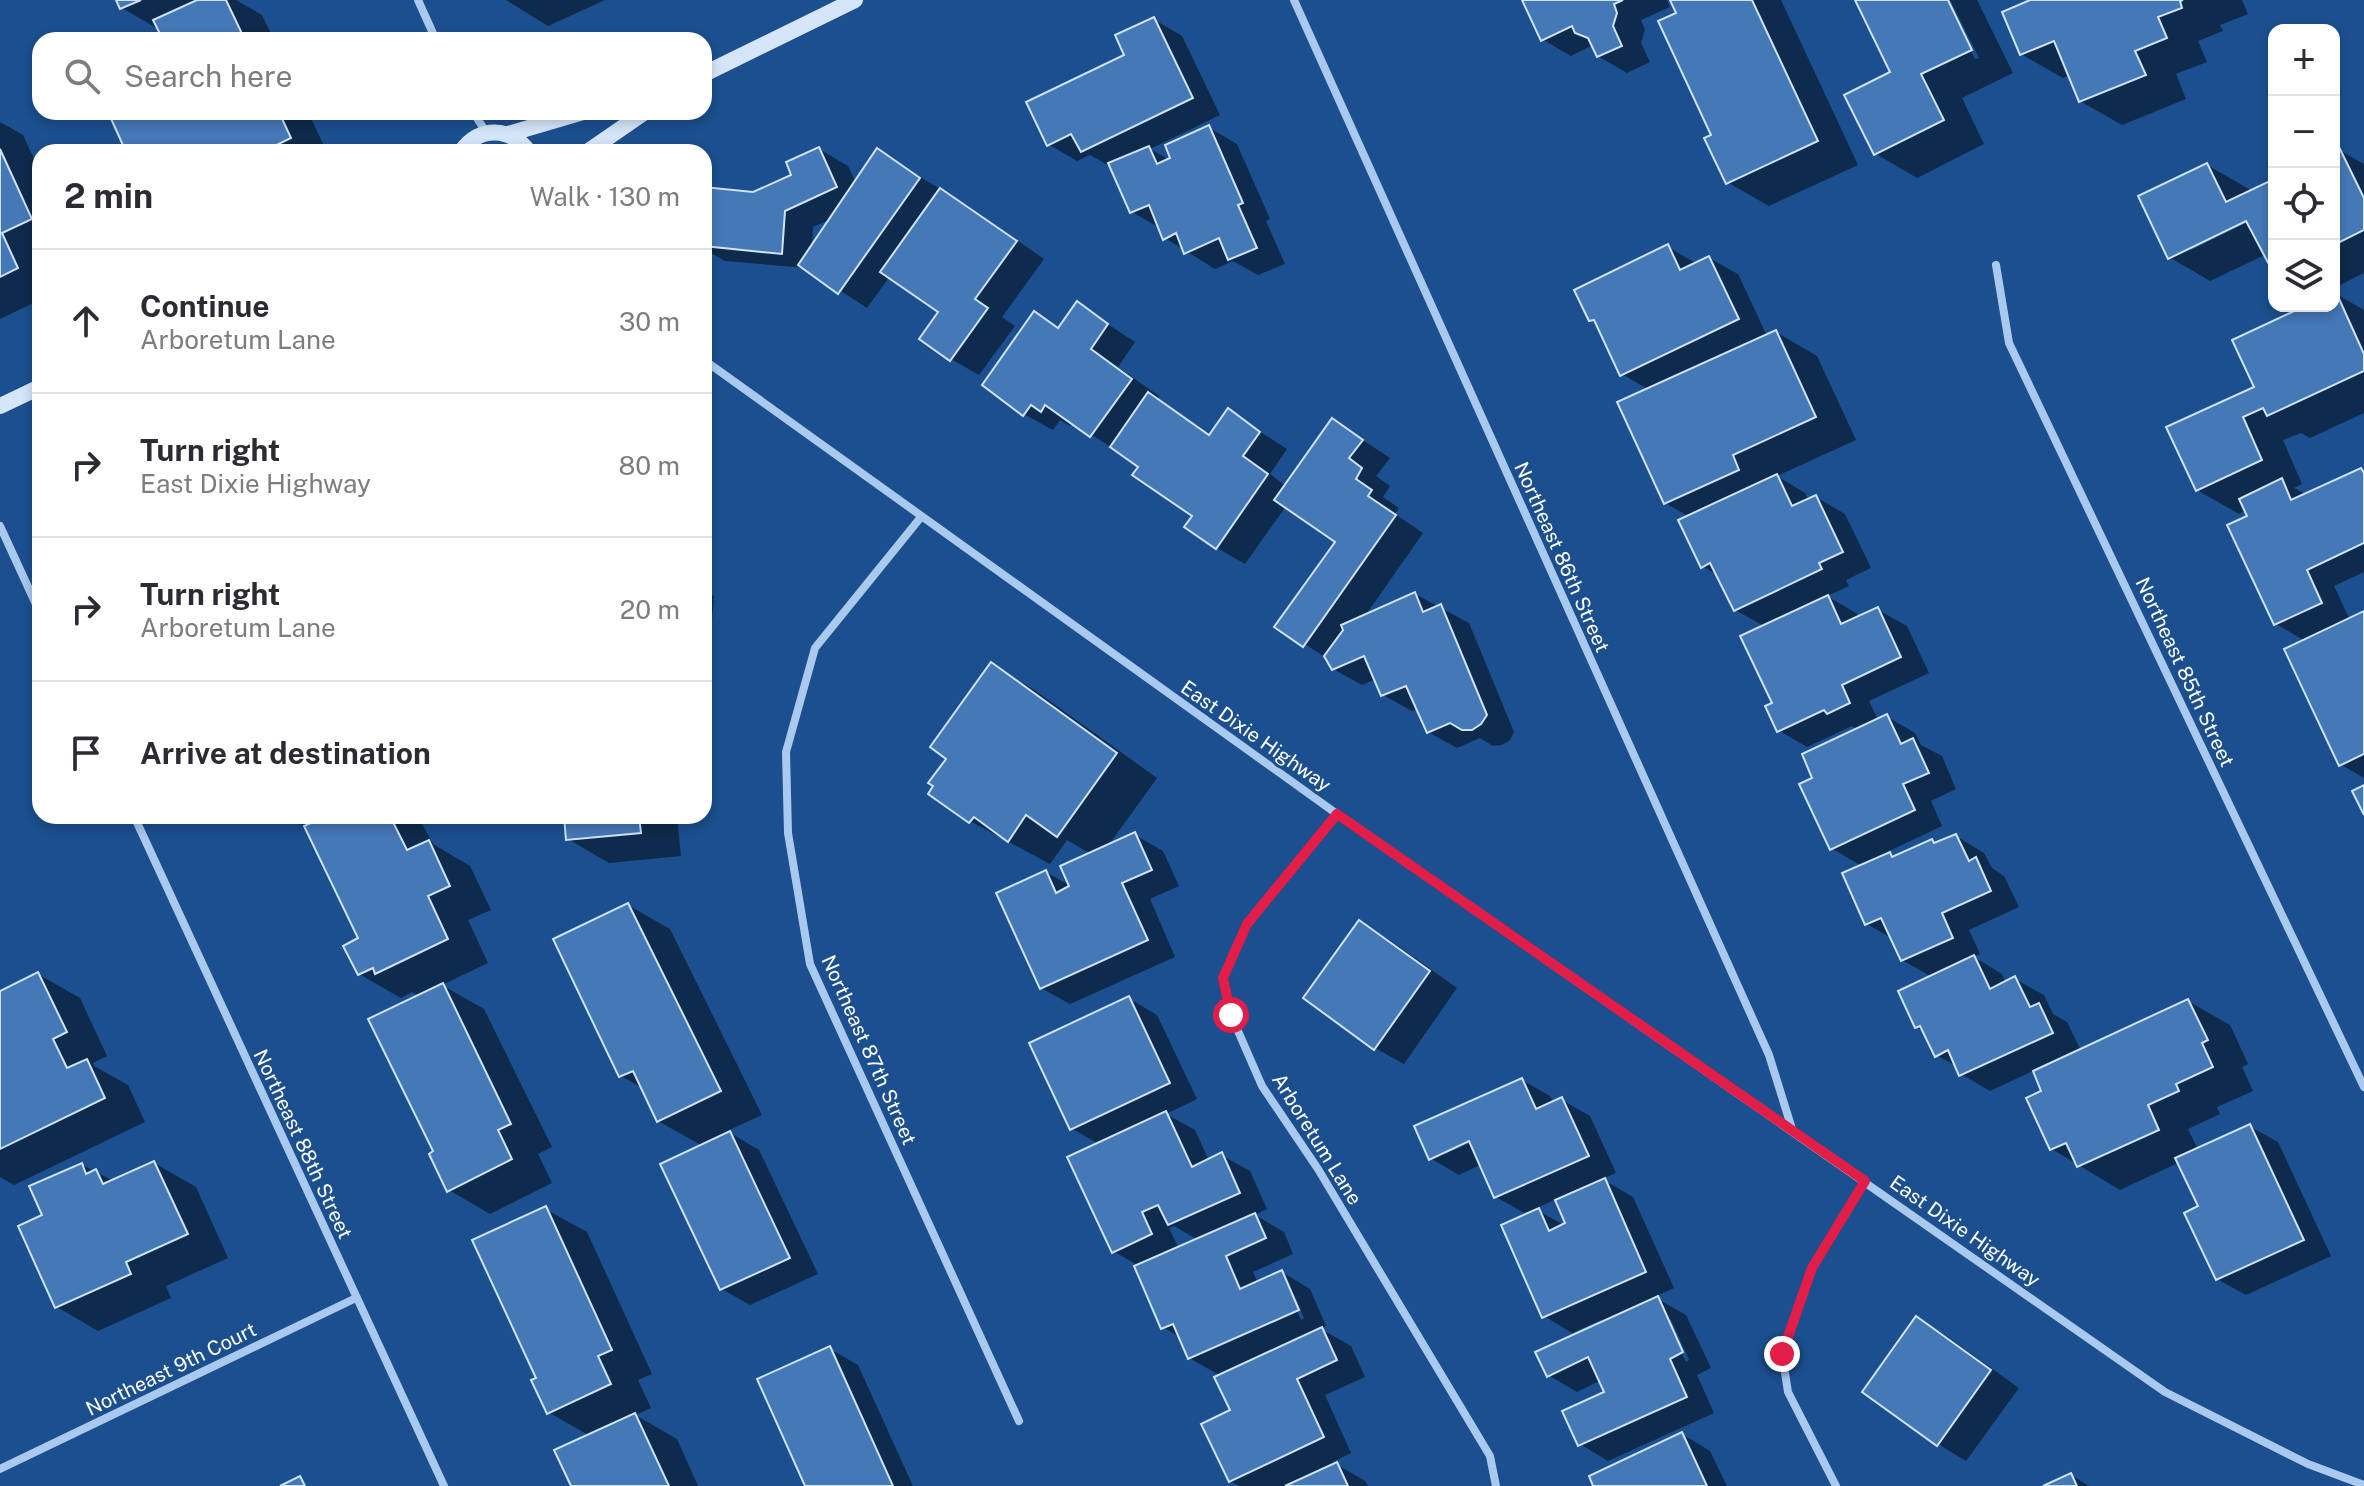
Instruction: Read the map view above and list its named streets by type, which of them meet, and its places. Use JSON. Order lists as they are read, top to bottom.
{
  "streets": {
    "street": [
      "Northeast 86th Street",
      "Northeast 85th Street",
      "East Dixie Highway",
      "Northeast 87th Street",
      "Arboretum Lane",
      "Northeast 88th Street",
      "Northeast 9th Court"
    ]
  },
  "crossings": [
    ["Northeast 86th Street", "East Dixie Highway"],
    ["East Dixie Highway", "Northeast 87th Street"],
    ["East Dixie Highway", "Arboretum Lane"],
    ["Northeast 88th Street", "Northeast 9th Court"]
  ],
  "page": {
    "map_buttons": ["+", "−"],
    "search": "Search here",
    "heading": ["2 min", "Walk · 130 m"],
    "list": [
      ["Continue", "Arboretum Lane", "30 m"],
      ["Turn right", "East Dixie Highway", "80 m"],
      ["Turn right", "Arboretum Lane", "20 m"],
      "Arrive at destination"
    ]
  }
}
